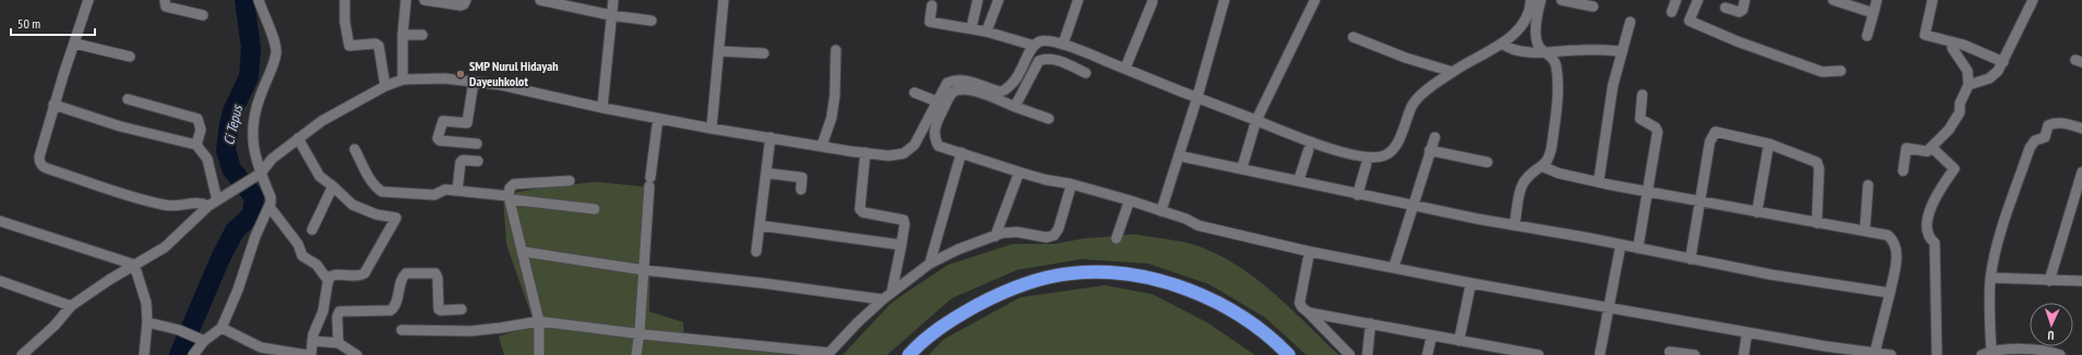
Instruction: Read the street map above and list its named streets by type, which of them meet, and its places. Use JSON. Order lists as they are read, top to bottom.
{
  "water": ["Ci Tepus"],
  "places": ["SMP Nurul Hidayah Dayeuhkolot"],
  "scale_bar": "50 m",
  "north": "bottom"
}
